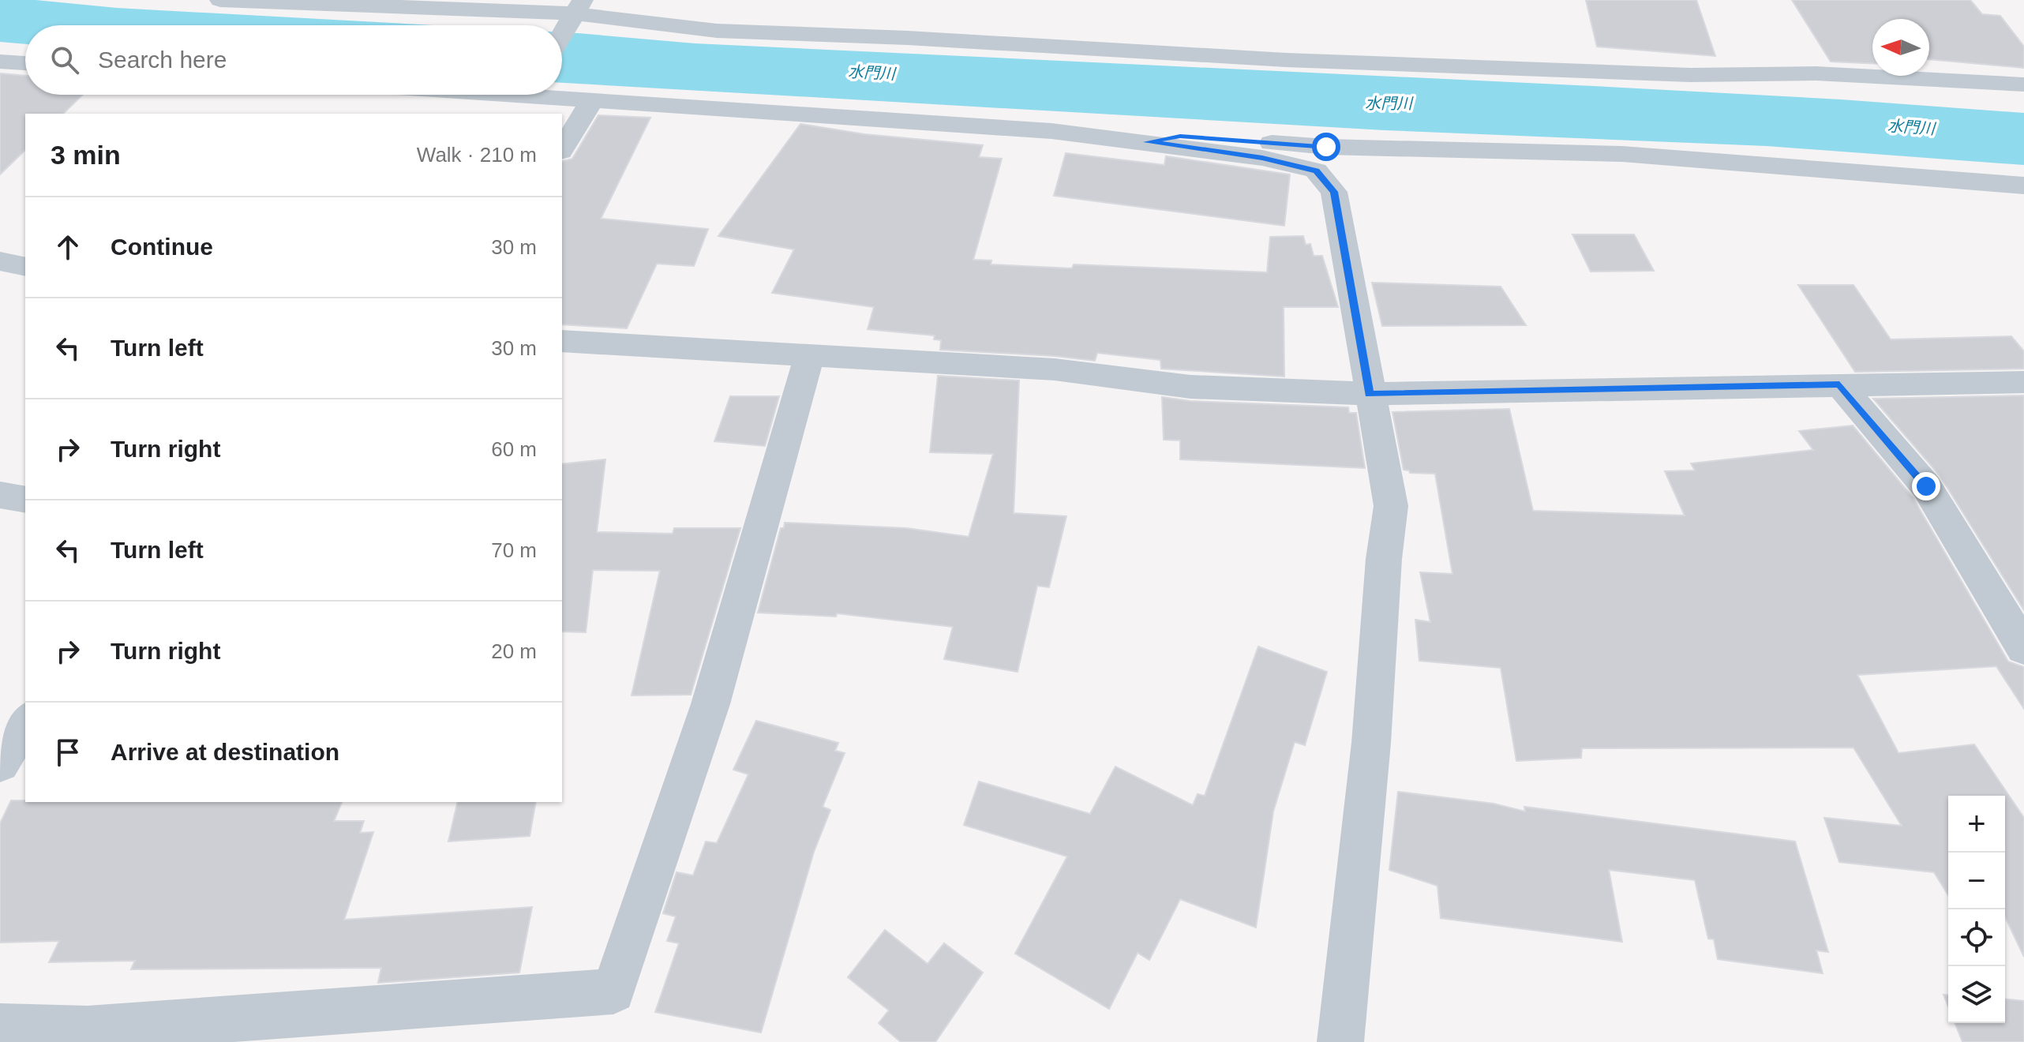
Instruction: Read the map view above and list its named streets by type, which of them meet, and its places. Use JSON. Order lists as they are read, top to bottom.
{
  "water": ["水門川"],
  "north": "left",
  "page": {
    "search": "Search here",
    "heading": ["3 min", "Walk · 210 m"],
    "list": [
      ["Continue", "30 m"],
      ["Turn left", "30 m"],
      ["Turn right", "60 m"],
      ["Turn left", "70 m"],
      ["Turn right", "20 m"],
      "Arrive at destination"
    ],
    "map_buttons": ["+", "−"]
  }
}
